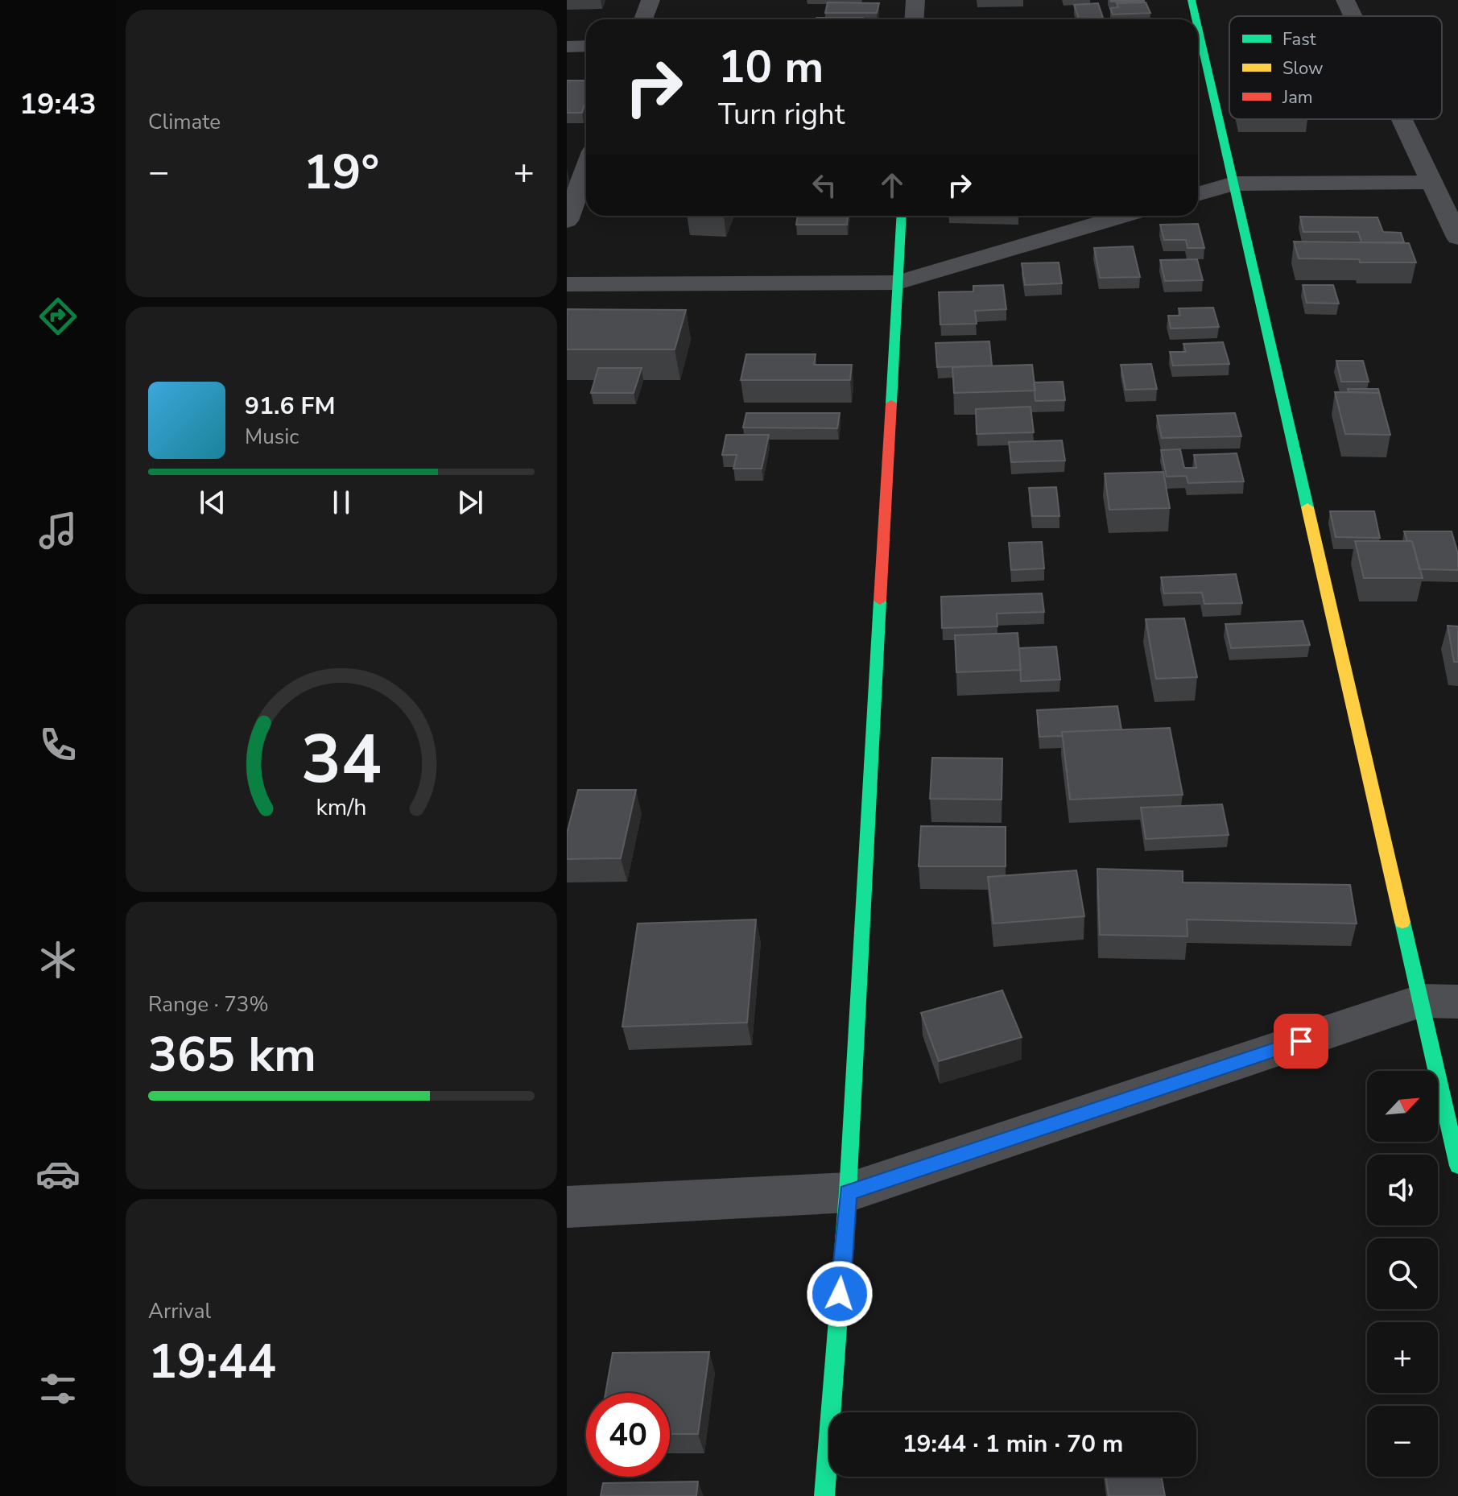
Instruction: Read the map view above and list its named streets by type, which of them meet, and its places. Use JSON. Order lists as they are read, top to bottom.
{
  "legend": ["Fast", "Slow", "Jam"],
  "north": "top right",
  "page": {
    "tabs": "19:43",
    "tile": [
      "Climate",
      ["Range · 73%", "365 km"],
      ["Arrival", "19:44"]
    ],
    "turn": ["10 m", "Turn right"],
    "heat": ["−", "19°", "+"],
    "song": ["91.6 FM", "Music"],
    "map_buttons": ["+", "−"],
    "limit": "40",
    "trip": "19:44 · 1 min · 70 m",
    "gauge": ["34", "km/h"]
  }
}
